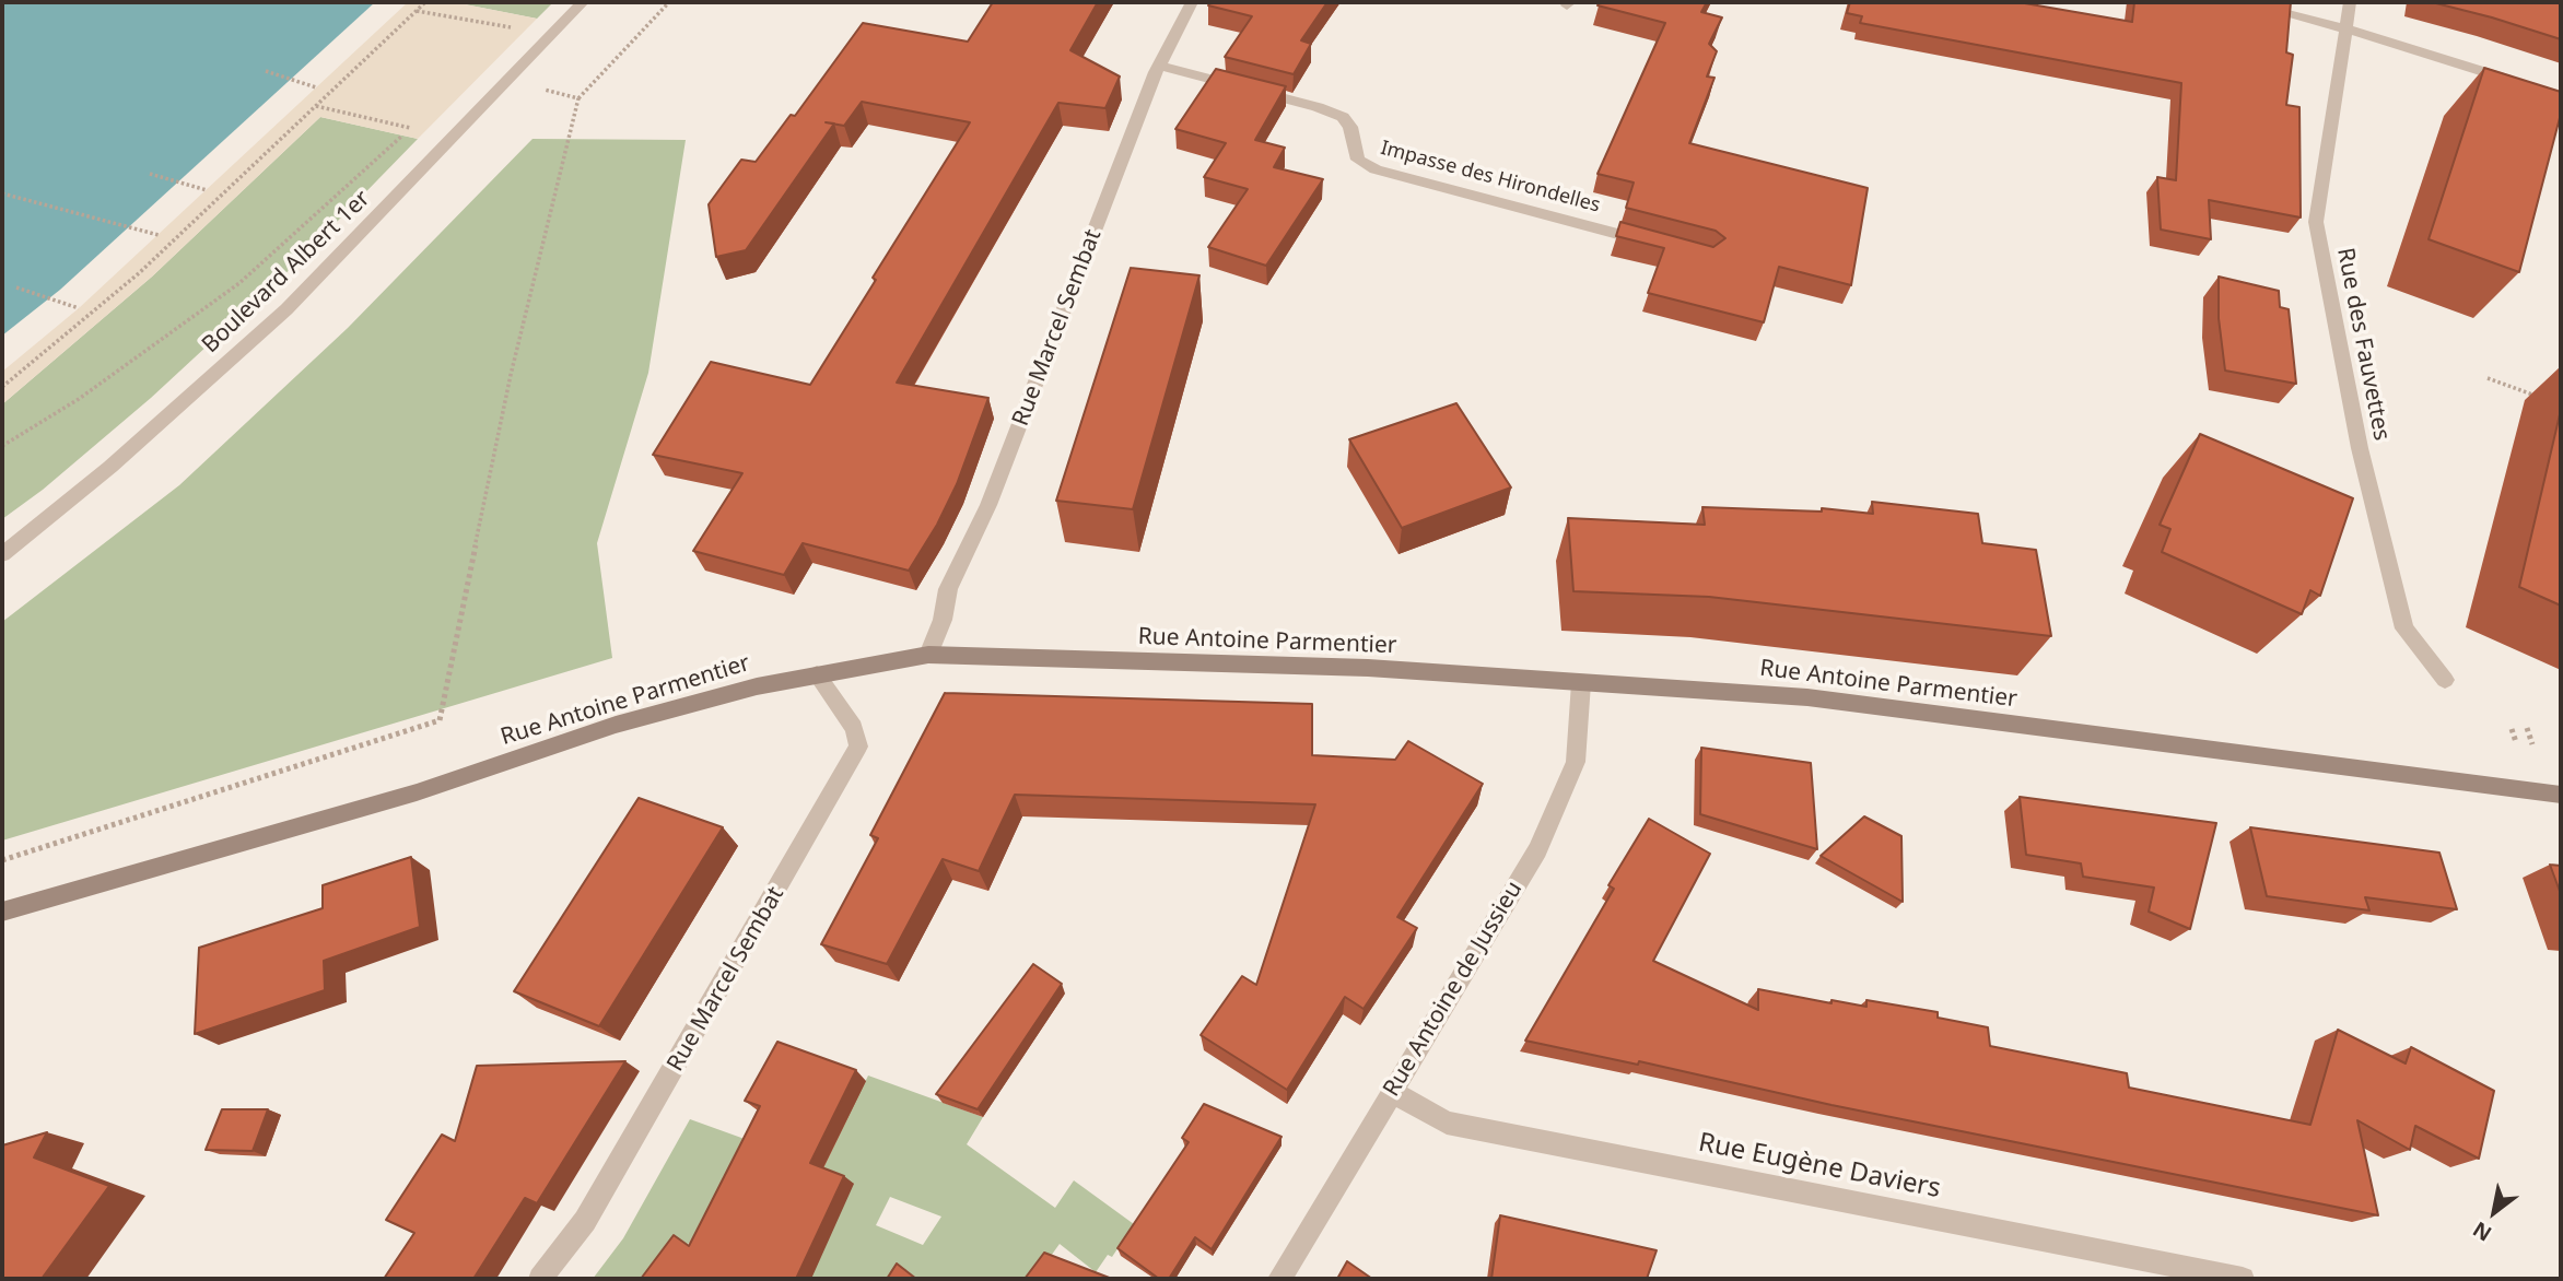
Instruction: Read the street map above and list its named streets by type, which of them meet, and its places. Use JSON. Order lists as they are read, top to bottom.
{
  "streets": {
    "main road": ["Rue Antoine Parmentier"],
    "street": [
      "Impasse des Hirondelles",
      "Boulevard Albert 1er",
      "Rue Marcel Sembat",
      "Rue des Fauvettes",
      "Rue Antoine de Jussieu",
      "Rue Eugène Daviers"
    ]
  },
  "crossings": [
    ["Impasse des Hirondelles", "Rue Marcel Sembat"],
    ["Rue Marcel Sembat", "Rue Antoine Parmentier"],
    ["Rue Antoine Parmentier", "Rue Antoine de Jussieu"],
    ["Rue Antoine de Jussieu", "Rue Eugène Daviers"]
  ],
  "north": "bottom left"
}
